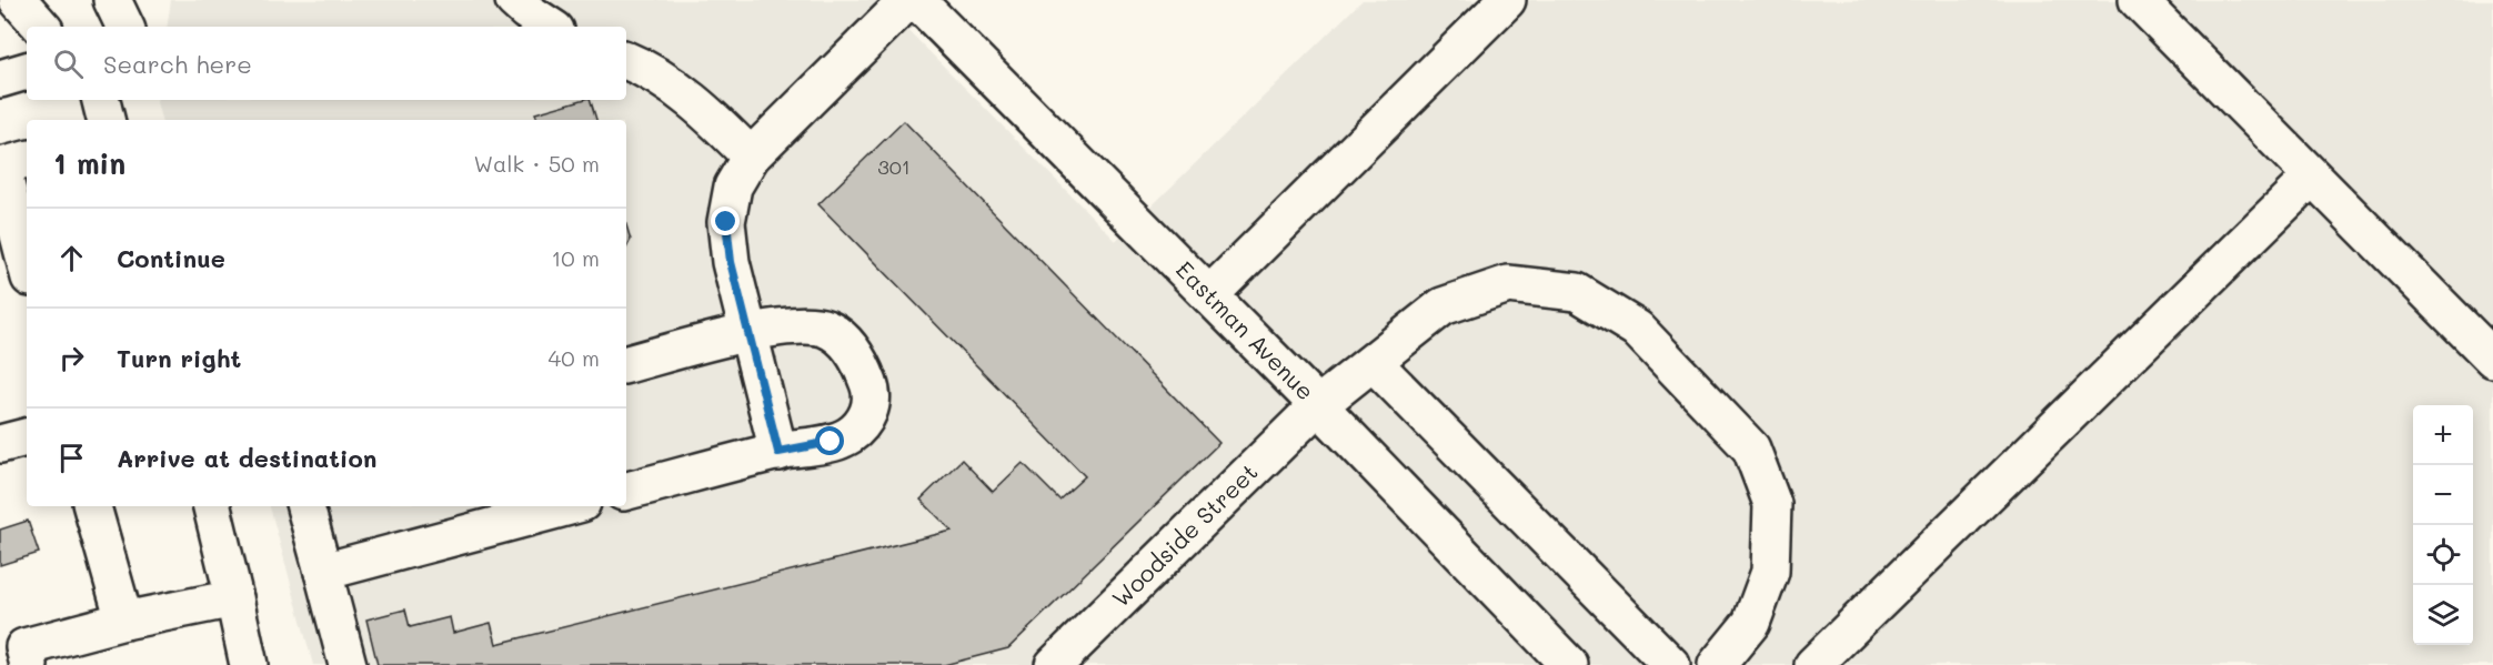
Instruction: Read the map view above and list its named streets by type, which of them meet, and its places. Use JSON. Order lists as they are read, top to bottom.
{
  "streets": {
    "street": ["Eastman Avenue", "Woodside Street"]
  },
  "crossings": [
    ["Eastman Avenue", "Woodside Street"]
  ],
  "house_numbers": ["301"],
  "page": {
    "search": "Search here",
    "heading": ["1 min", "Walk · 50 m"],
    "list": [
      ["Continue", "10 m"],
      ["Turn right", "40 m"],
      "Arrive at destination"
    ],
    "map_buttons": ["+", "−"]
  }
}
